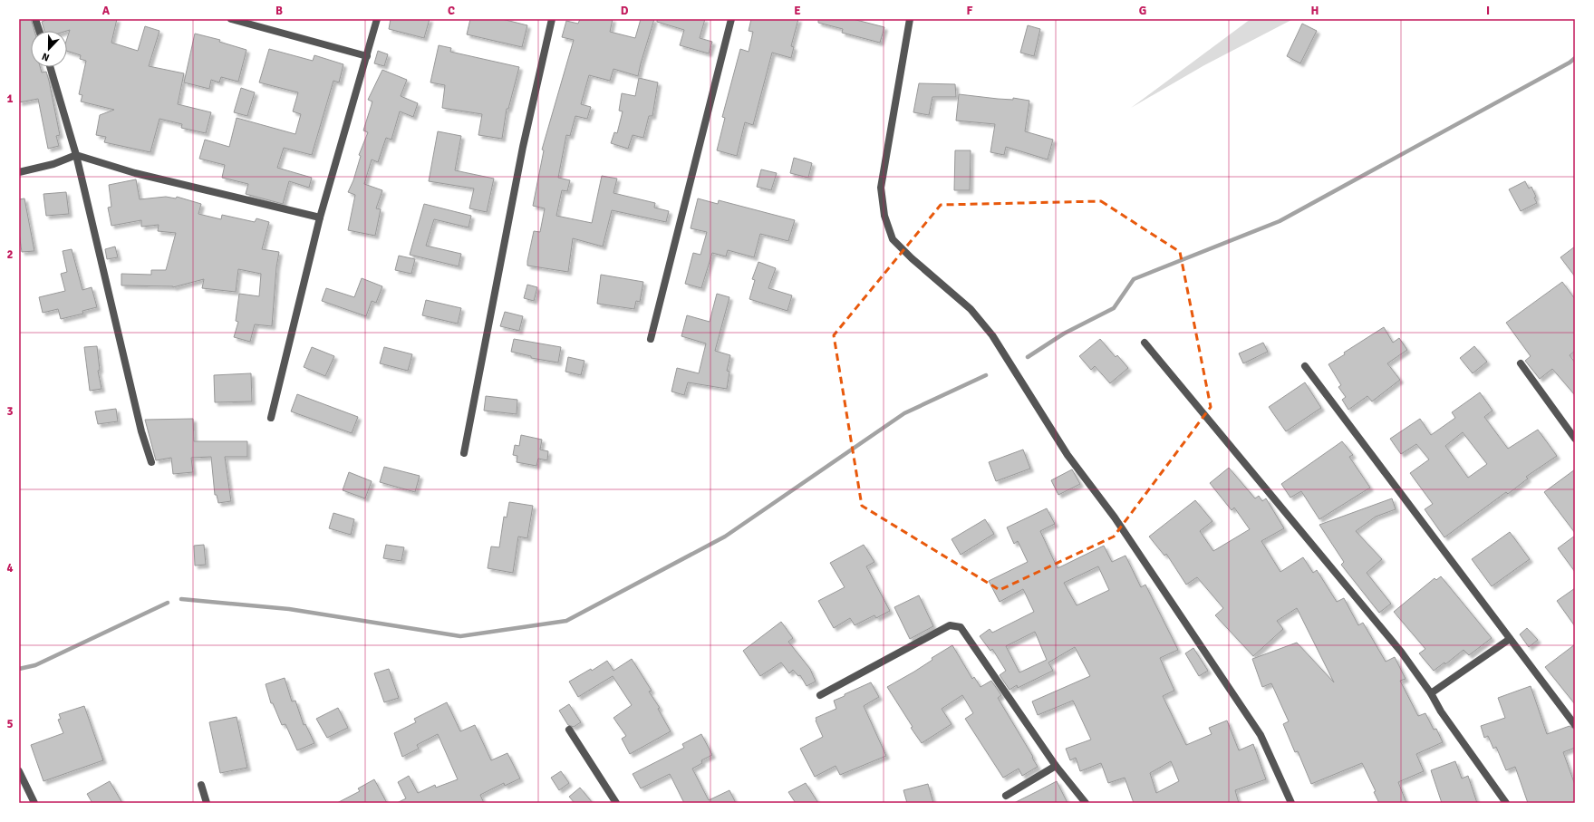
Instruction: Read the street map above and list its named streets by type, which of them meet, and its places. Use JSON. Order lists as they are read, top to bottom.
{
  "north": "bottom",
  "grid": {
    "columns": [
      "A",
      "B",
      "C",
      "D",
      "E",
      "F",
      "G",
      "H",
      "I"
    ],
    "rows": [
      "1",
      "2",
      "3",
      "4",
      "5"
    ]
  }
}
